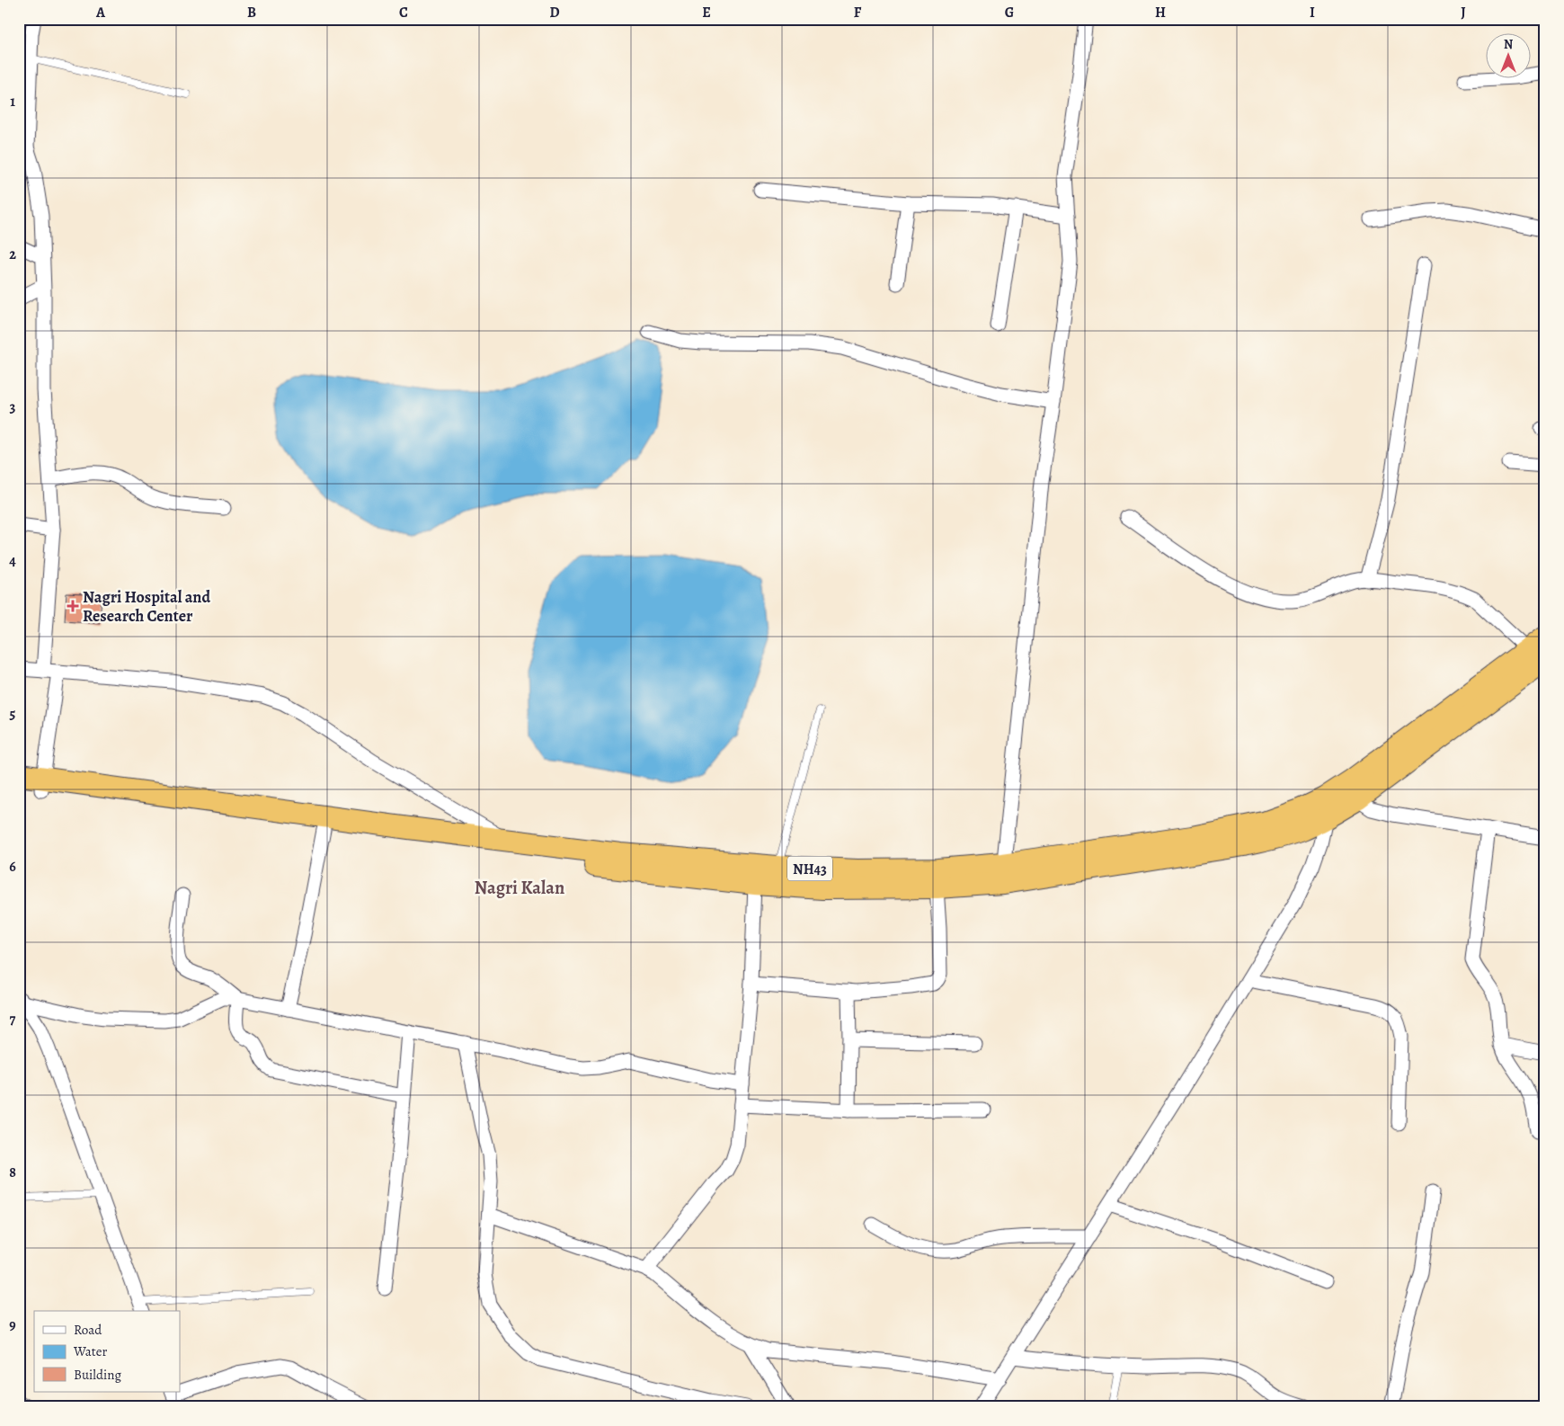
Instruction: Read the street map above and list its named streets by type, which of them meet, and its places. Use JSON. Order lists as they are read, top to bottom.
{
  "streets": {
    "highway": ["NH43"]
  },
  "districts": ["Nagri Kalan"],
  "places": {
    "health": ["Nagri Hospital and Research Center"]
  },
  "legend": ["Road", "Water", "Building"],
  "north": "top",
  "grid": {
    "columns": [
      "A",
      "B",
      "C",
      "D",
      "E",
      "F",
      "G",
      "H",
      "I",
      "J"
    ],
    "rows": [
      "1",
      "2",
      "3",
      "4",
      "5",
      "6",
      "7",
      "8",
      "9"
    ]
  }
}
